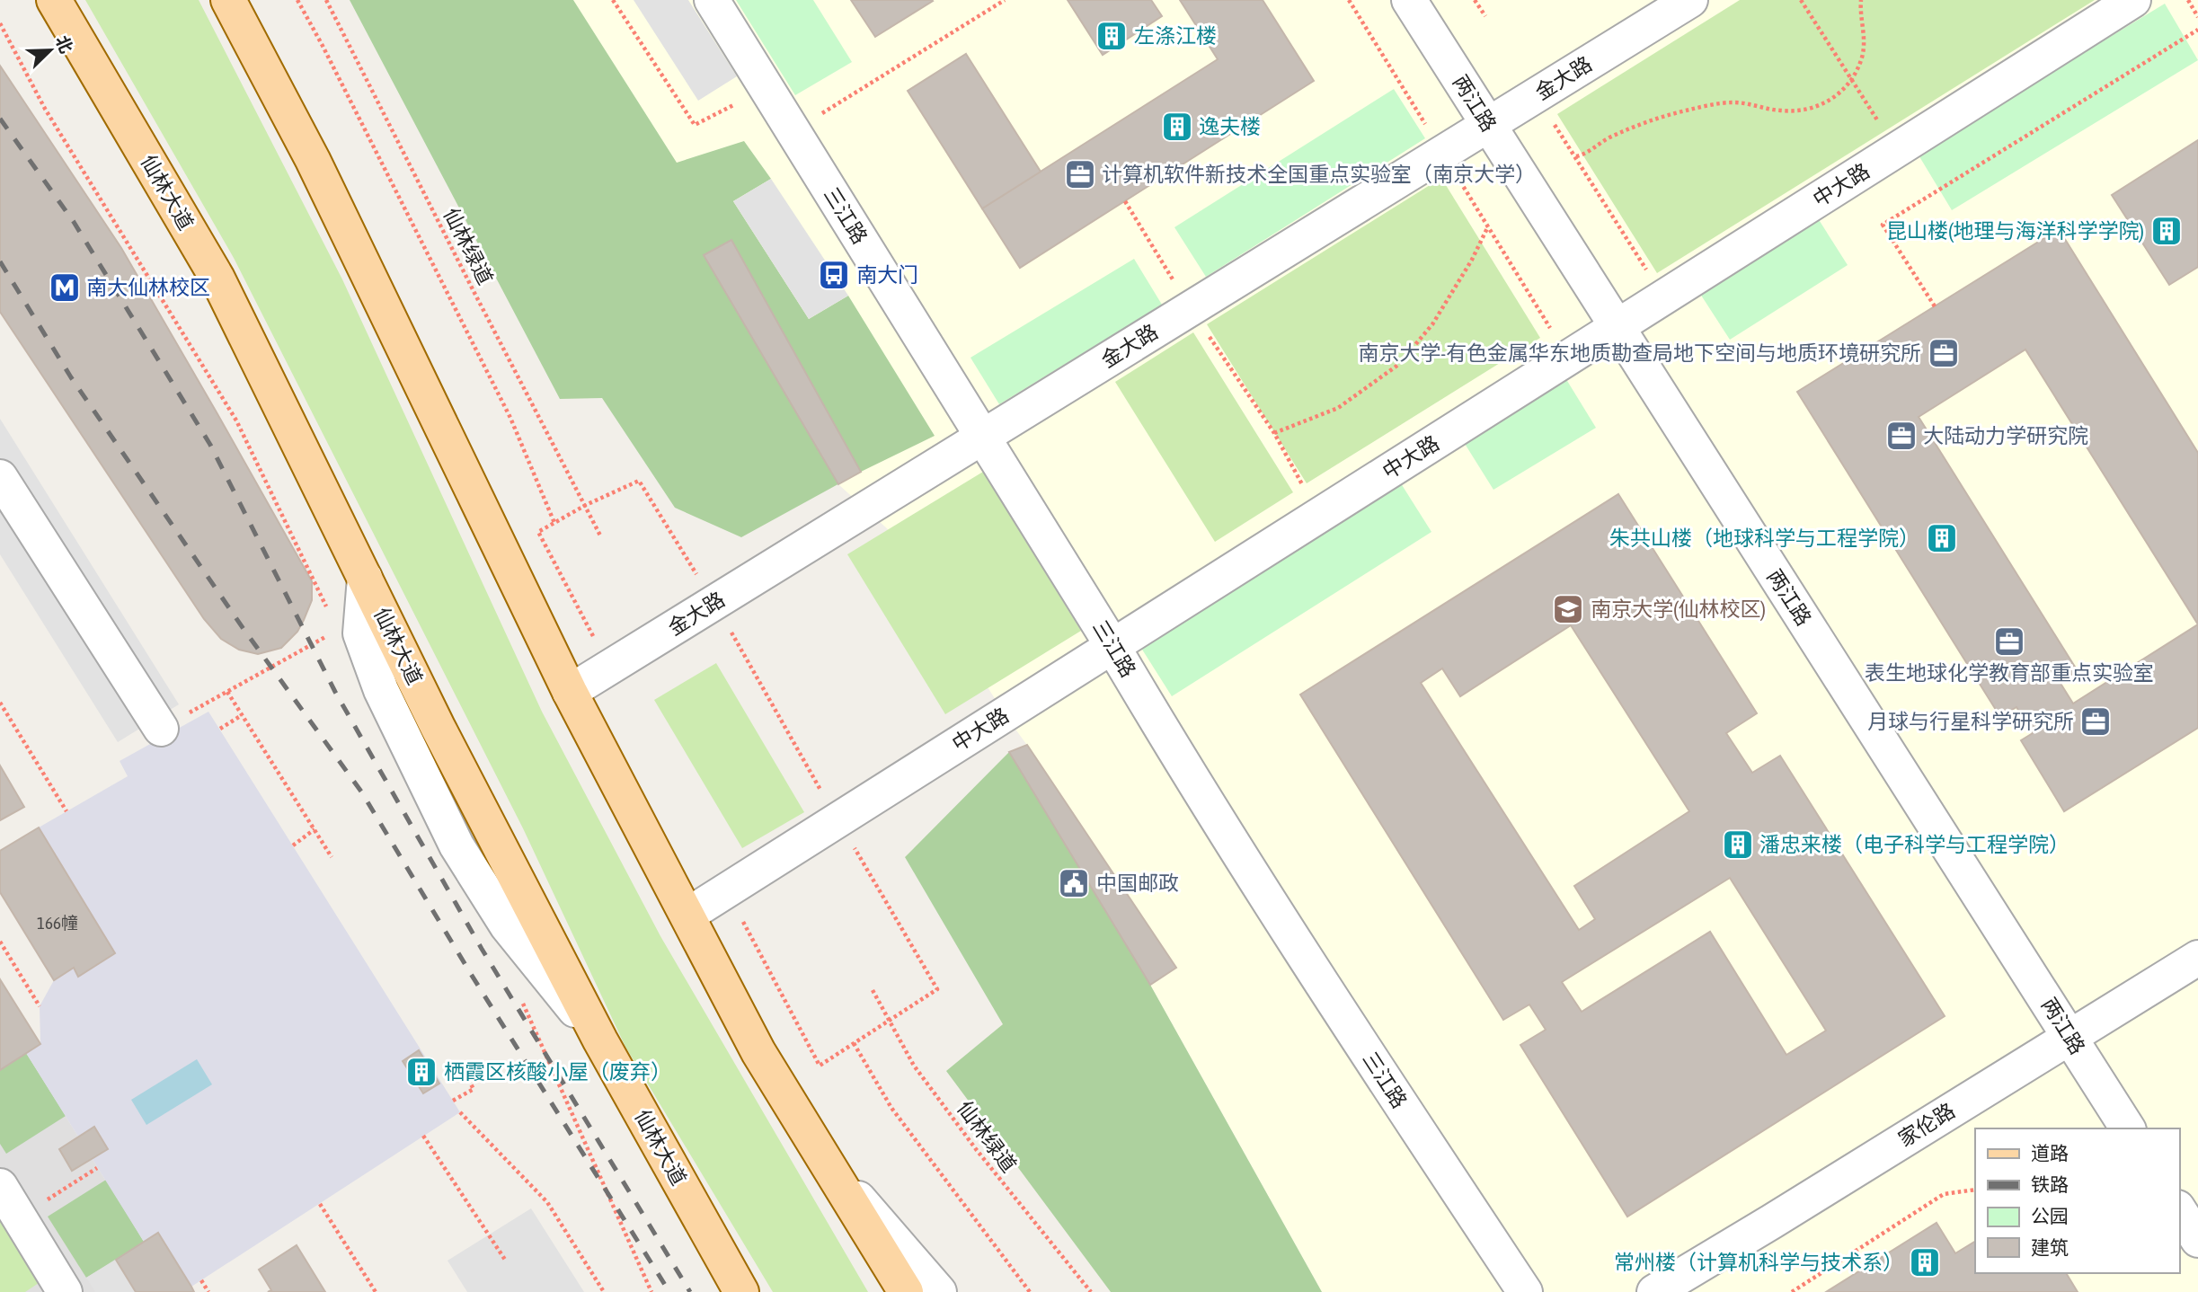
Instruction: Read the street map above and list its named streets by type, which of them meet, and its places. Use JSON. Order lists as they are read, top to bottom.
{
  "streets": {
    "main road": ["仙林大道"],
    "street": [
      "金大路",
      "两江路",
      "中大路",
      "三江路",
      "家伦路"
    ],
    "path": ["仙林绿道"]
  },
  "crossings": [
    ["金大路", "两江路"],
    ["金大路", "三江路"],
    ["两江路", "中大路"],
    ["两江路", "家伦路"],
    ["中大路", "三江路"]
  ],
  "places": {
    "building": [
      "左涤江楼",
      "逸夫楼",
      "昆山楼(地理与海洋科学学院)",
      "朱共山楼（地球科学与工程学院）",
      "潘忠来楼（电子科学与工程学院）",
      "栖霞区核酸小屋（废弃）",
      "常州楼（计算机科学与技术系）"
    ],
    "office": [
      "计算机软件新技术全国重点实验室（南京大学）",
      "南京大学-有色金属华东地质勘查局地下空间与地质环境研究所",
      "大陆动力学研究院",
      "表生地球化学教育部重点实验室",
      "月球与行星科学研究所"
    ],
    "bus stop": ["南大门"],
    "metro station": ["南大仙林校区"],
    "school or university": ["南京大学(仙林校区)"],
    "public building": ["中国邮政"]
  },
  "house_numbers": ["166幢"],
  "legend": [
    "道路",
    "铁路",
    "公园",
    "建筑"
  ],
  "north": "top right"
}
